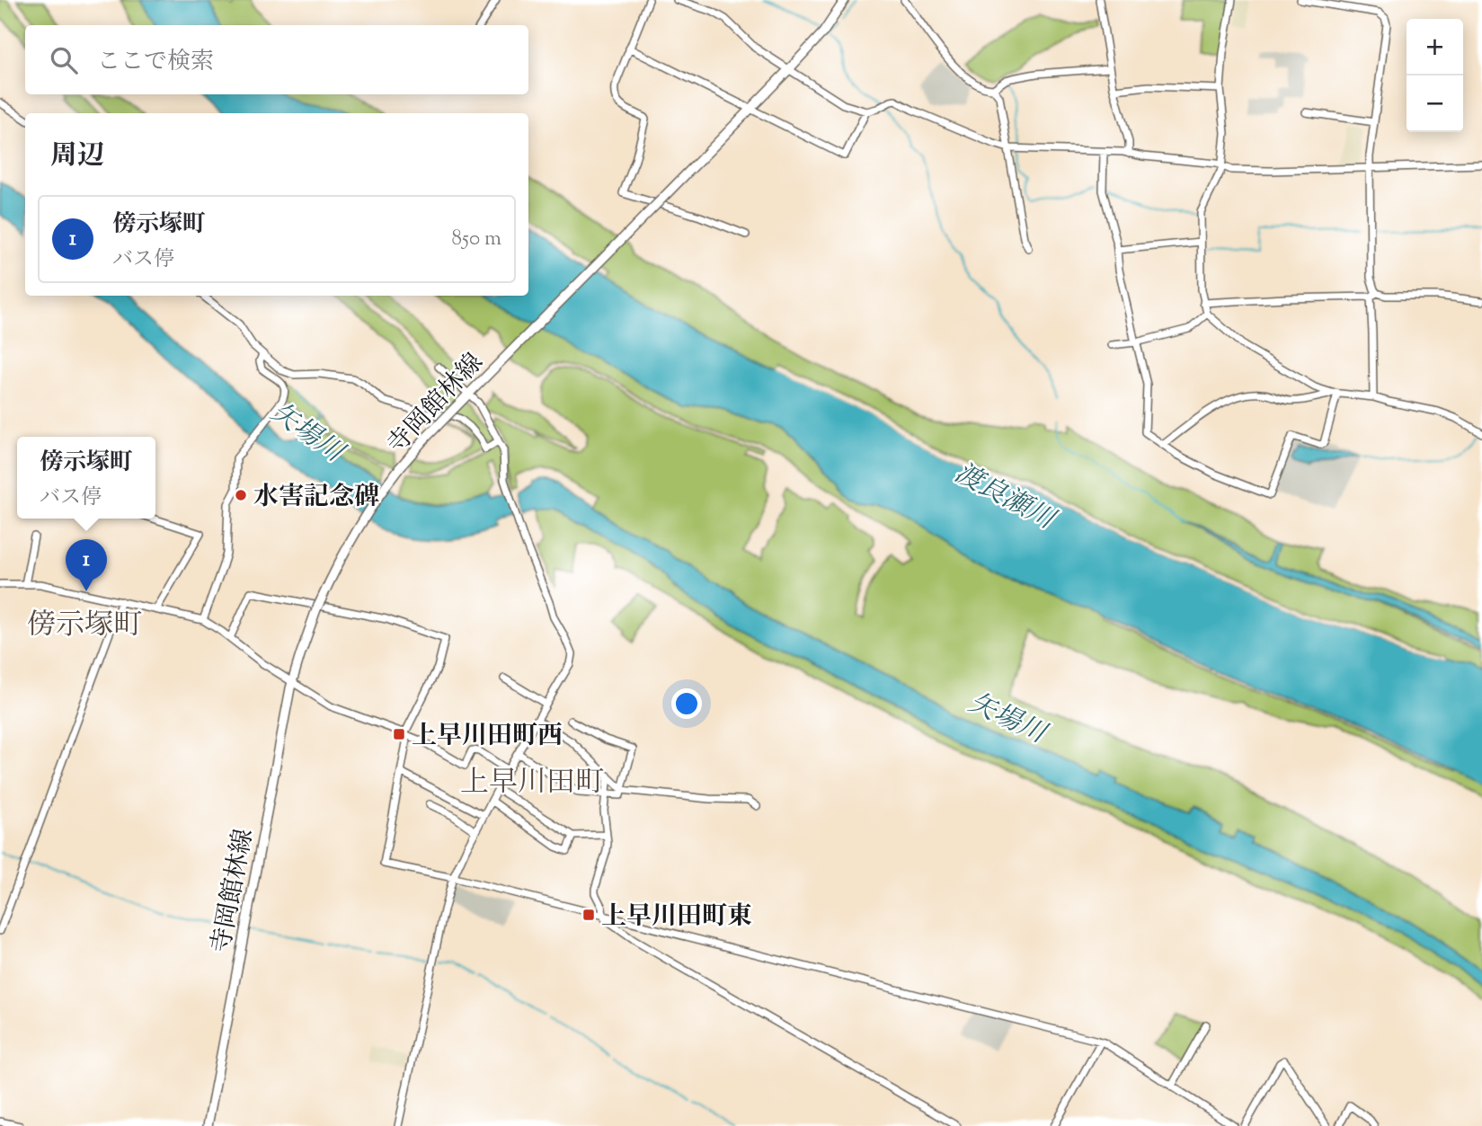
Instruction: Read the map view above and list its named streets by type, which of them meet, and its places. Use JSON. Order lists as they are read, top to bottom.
{
  "streets": {
    "main road": ["寺岡館林線"]
  },
  "districts": ["傍示塚町", "上早川田町"],
  "water": ["矢場川", "渡良瀬川"],
  "places": {
    "other": ["水害記念碑"],
    "transit": ["上早川田町西", "上早川田町東"]
  },
  "page": {
    "map_buttons": ["+", "−"],
    "search": "ここで検索",
    "heading": "周辺",
    "list": [
      {
        "mark": "1",
        "name": "傍示塚町",
        "note": "バス停",
        "value": "850 m"
      }
    ],
    "popup": ["傍示塚町", "バス停"],
    "pins": "1"
  }
}
